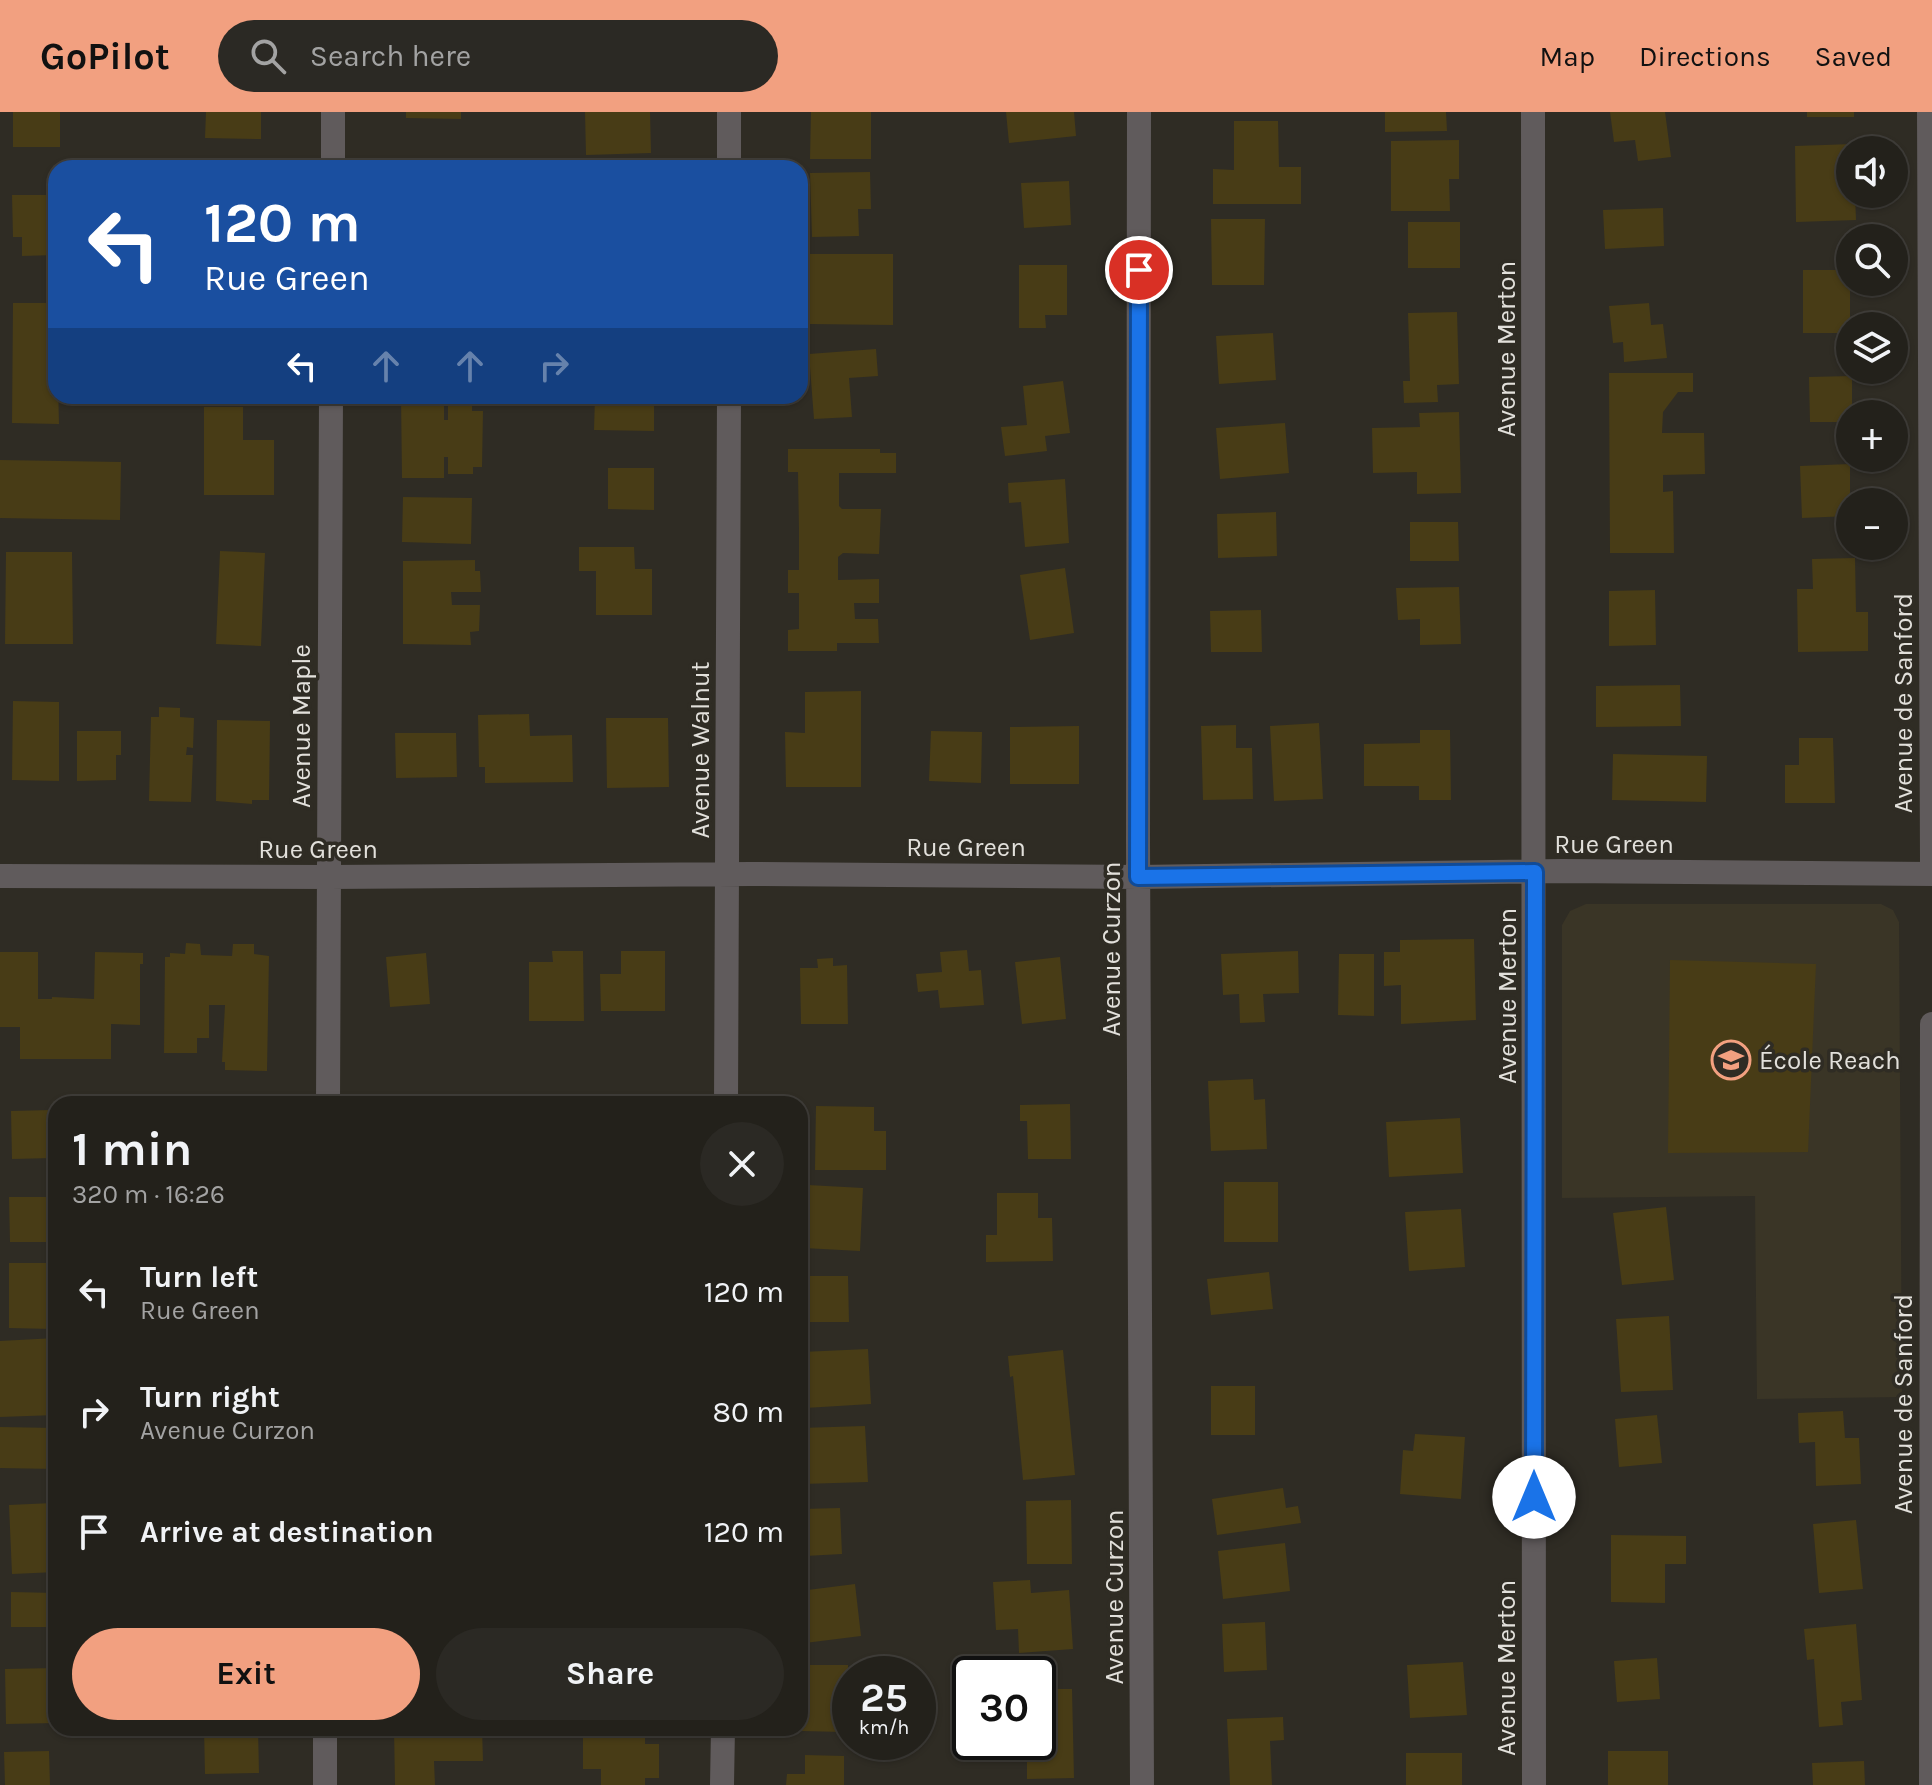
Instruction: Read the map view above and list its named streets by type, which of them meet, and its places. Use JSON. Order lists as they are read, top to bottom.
{
  "streets": {
    "street": [
      "Avenue Merton",
      "Avenue de Sanford",
      "Avenue Maple",
      "Avenue Walnut",
      "Rue Green",
      "Avenue Curzon"
    ]
  },
  "crossings": [
    ["Avenue Merton", "Rue Green"],
    ["Avenue Maple", "Rue Green"],
    ["Avenue Walnut", "Rue Green"],
    ["Rue Green", "Avenue Curzon"]
  ],
  "places": {
    "school or university": ["École Reach"]
  },
  "page": {
    "header": "GoPilot",
    "search": "Search here",
    "nav": ["Map", "Directions", "Saved"],
    "map_buttons": ["+", "−"],
    "turn": ["120 m", "Rue Green"],
    "heading": ["1 min", "320 m · 16:26"],
    "list": [
      {
        "name": "Turn left",
        "note": "Rue Green",
        "value": "120 m"
      },
      {
        "name": "Turn right",
        "note": "Avenue Curzon",
        "value": "80 m"
      },
      {
        "name": "Arrive at destination",
        "value": "120 m"
      }
    ],
    "buttons": ["Exit", "Share"],
    "speed": "25 km/h",
    "limit": "30"
  }
}
